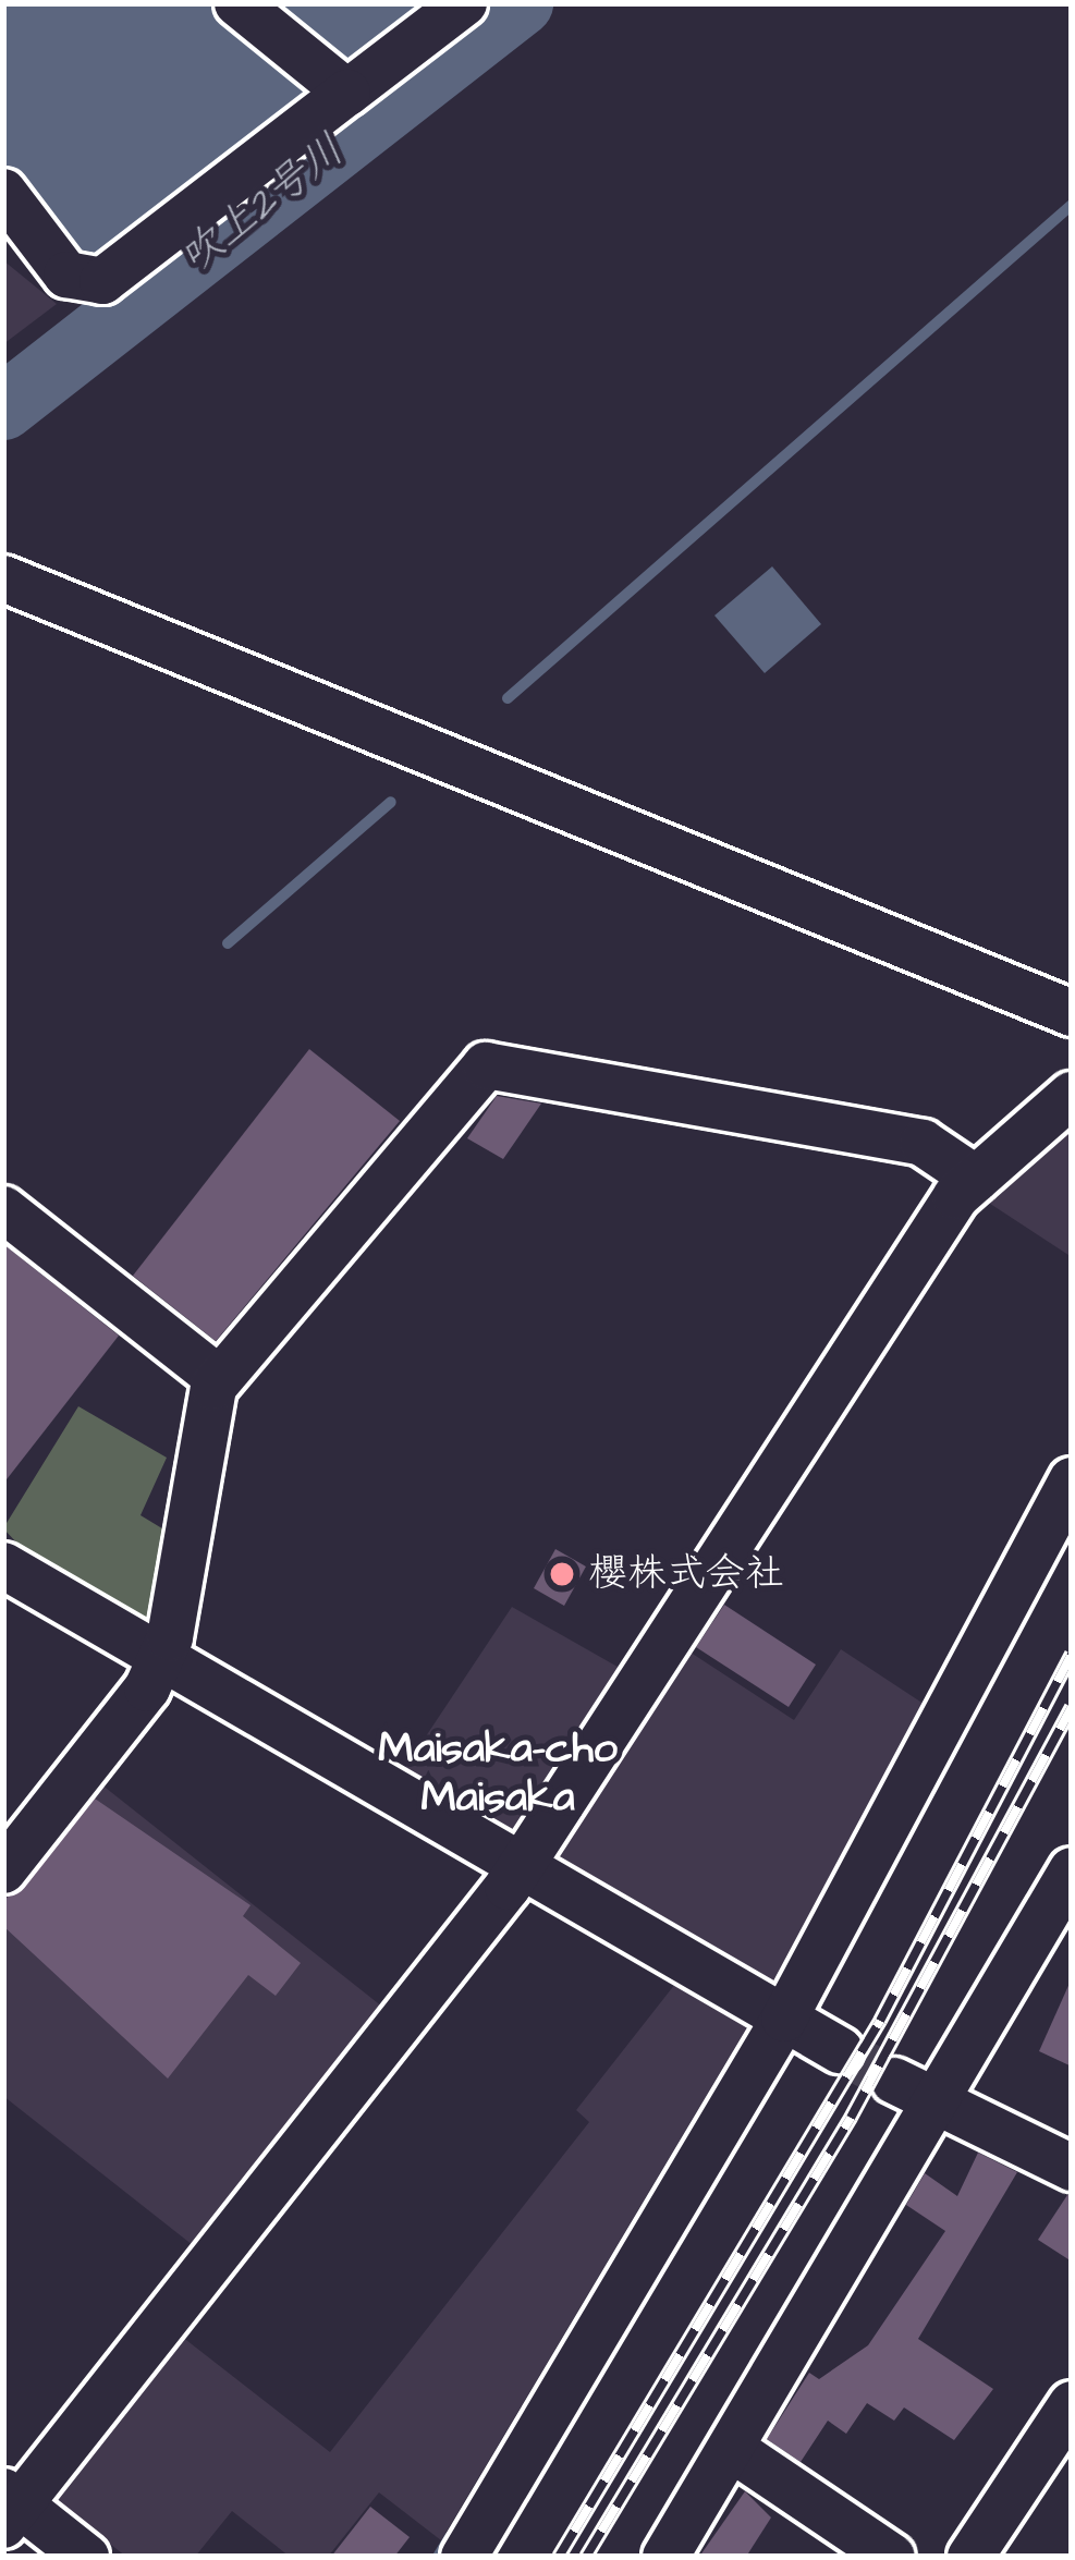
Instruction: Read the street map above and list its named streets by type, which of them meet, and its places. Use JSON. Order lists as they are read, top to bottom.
{
  "districts": ["Maisaka-cho Maisaka"],
  "water": ["吹上2号川"],
  "places": ["櫻株式会社"]
}
